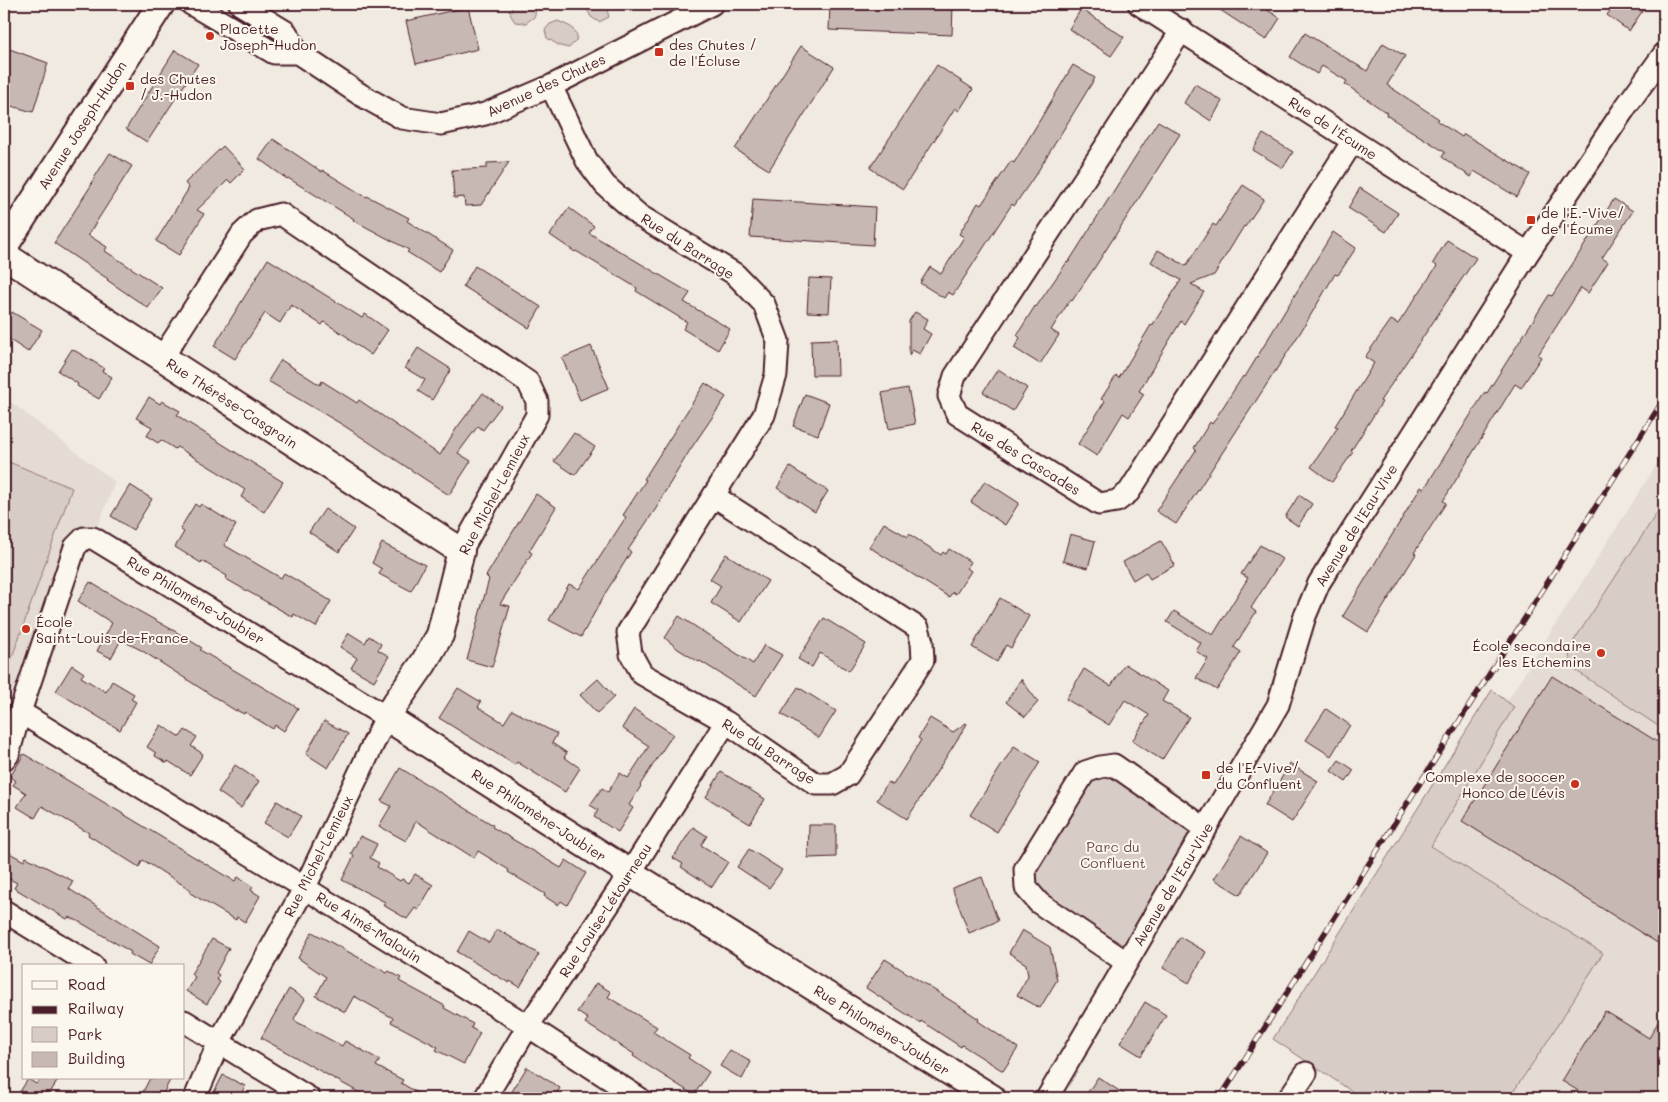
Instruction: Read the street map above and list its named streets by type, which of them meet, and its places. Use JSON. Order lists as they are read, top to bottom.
{
  "streets": {
    "street": [
      "Avenue des Chutes",
      "Avenue Joseph-Hudon",
      "Rue de l'Écume",
      "Rue du Barrage",
      "Rue Thérèse-Casgrain",
      "Rue des Cascades",
      "Rue Michel-Lemieux",
      "Avenue de l'Eau-Vive",
      "Rue Philomène-Joubier",
      "Rue Louise-Létourneau",
      "Rue Aimé-Malouin"
    ]
  },
  "crossings": [
    ["Avenue des Chutes", "Rue du Barrage"],
    ["Rue de l'Écume", "Rue des Cascades"],
    ["Rue de l'Écume", "Avenue de l'Eau-Vive"],
    ["Rue du Barrage", "Rue Louise-Létourneau"],
    ["Rue Thérèse-Casgrain", "Rue Michel-Lemieux"],
    ["Rue Michel-Lemieux", "Rue Philomène-Joubier"],
    ["Rue Michel-Lemieux", "Rue Aimé-Malouin"],
    ["Rue Philomène-Joubier", "Rue Louise-Létourneau"],
    ["Rue Philomène-Joubier", "Rue Aimé-Malouin"],
    ["Rue Louise-Létourneau", "Rue Aimé-Malouin"]
  ],
  "parks": ["Parc du Confluent"],
  "places": {
    "other": [
      "Placette Joseph-Hudon",
      "École Saint-Louis-de-France",
      "École secondaire les Etchemins",
      "Complexe de soccer Honco de Lévis"
    ],
    "transit": [
      "des Chutes / de l'Écluse",
      "des Chutes / J.-Hudon",
      "de l'E.-Vive/ de l'Écume",
      "de l'E.-Vive/ du Confluent"
    ]
  },
  "legend": [
    "Road",
    "Railway",
    "Park",
    "Building"
  ]
}
